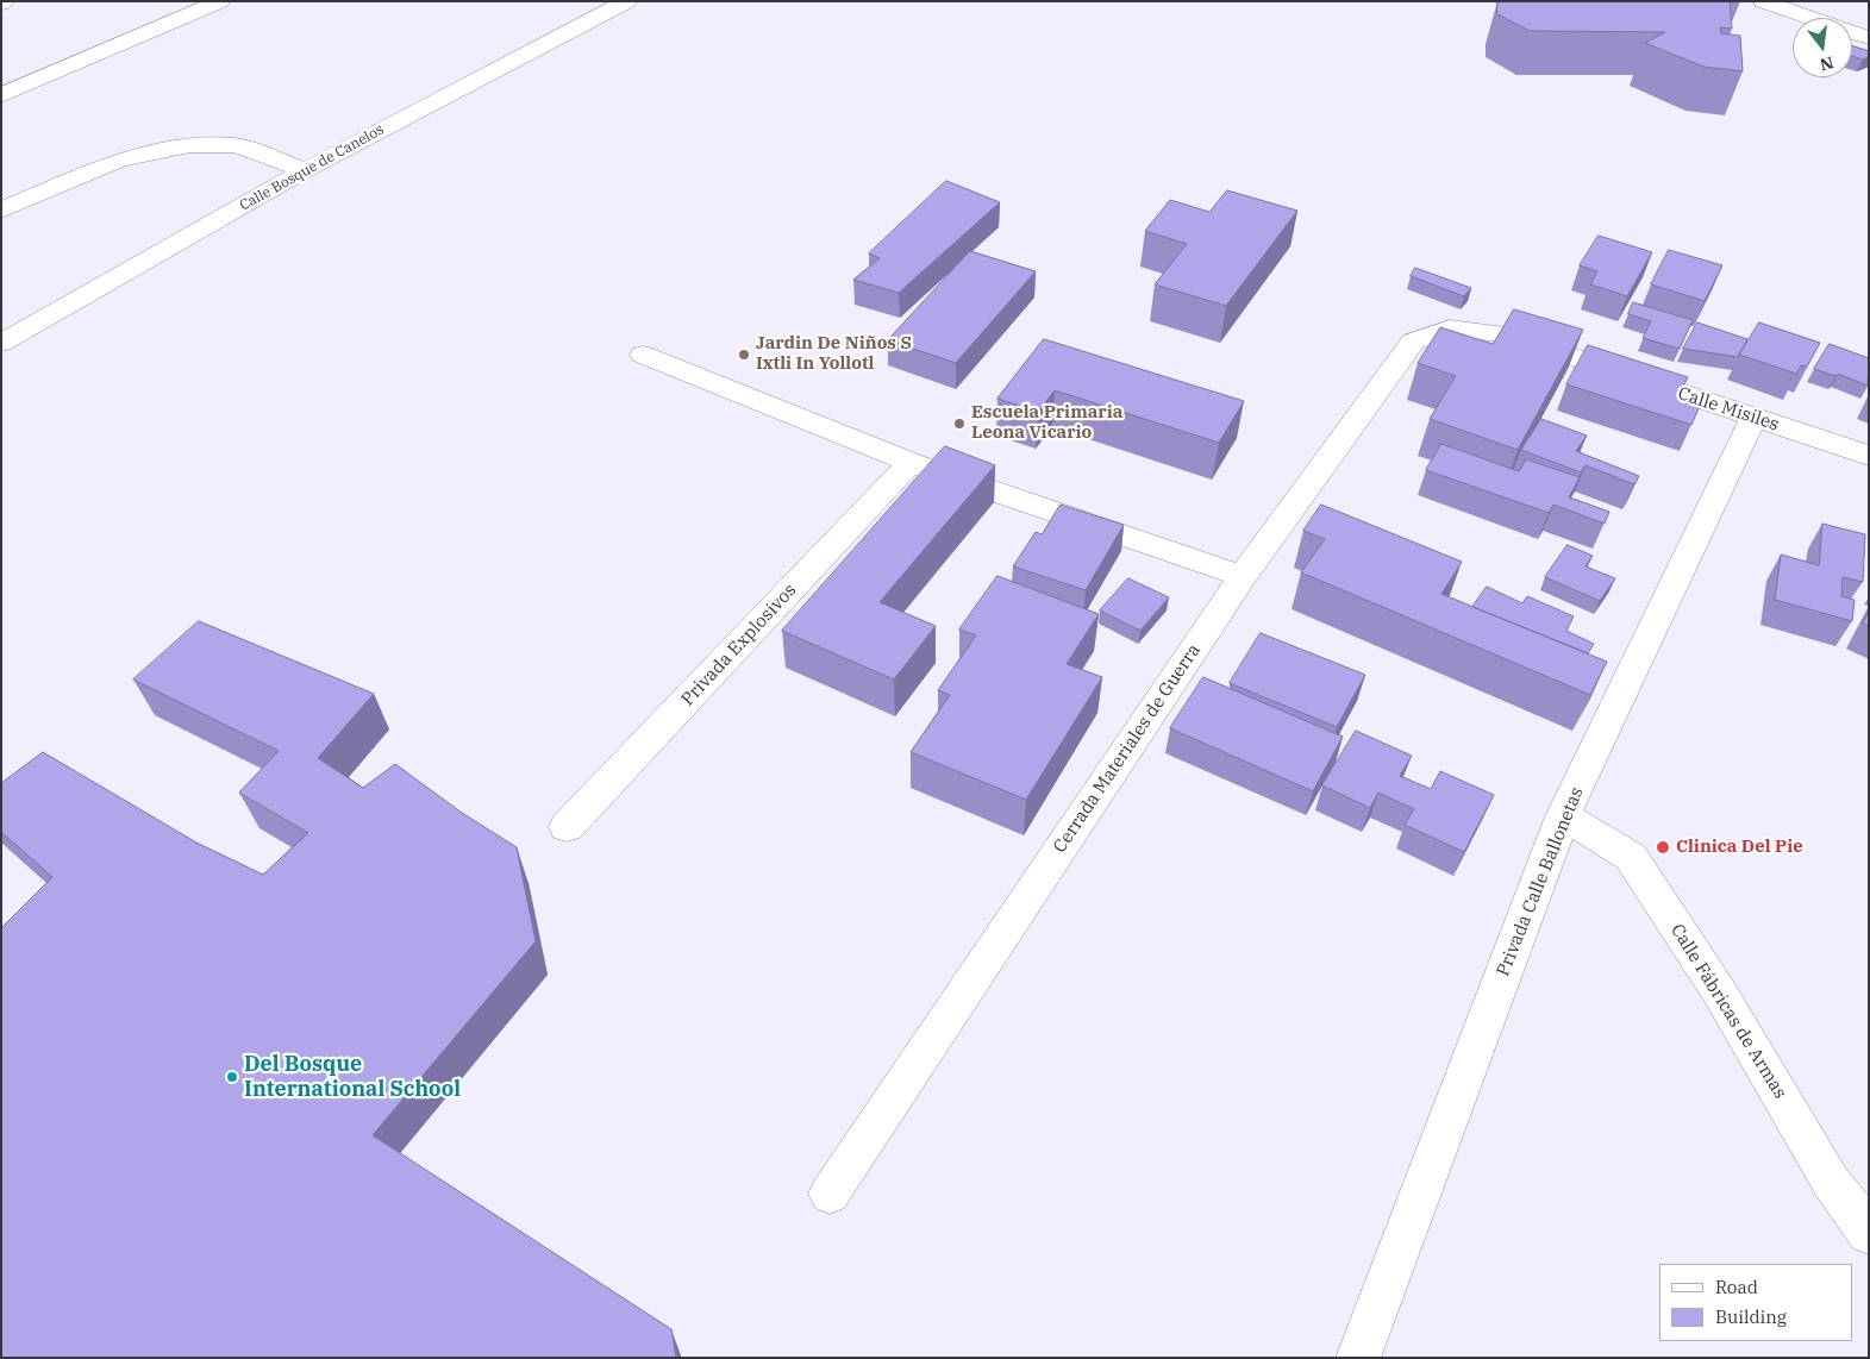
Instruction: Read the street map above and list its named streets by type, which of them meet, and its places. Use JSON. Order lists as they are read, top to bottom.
{
  "streets": {
    "street": [
      "Calle Bosque de Canelos",
      "Calle Misiles",
      "Privada Explosivos",
      "Cerrada Materiales de Guerra",
      "Privada Calle Ballonetas",
      "Calle Fábricas de Armas"
    ]
  },
  "crossings": [
    ["Calle Misiles", "Cerrada Materiales de Guerra"],
    ["Calle Misiles", "Privada Calle Ballonetas"],
    ["Privada Calle Ballonetas", "Calle Fábricas de Armas"]
  ],
  "places": [
    "Jardin De Niños S Ixtli In Yollotl",
    "Escuela Primaria Leona Vicario",
    "Clinica Del Pie",
    "Del Bosque International School"
  ],
  "legend": ["Road", "Building"],
  "north": "bottom"
}
